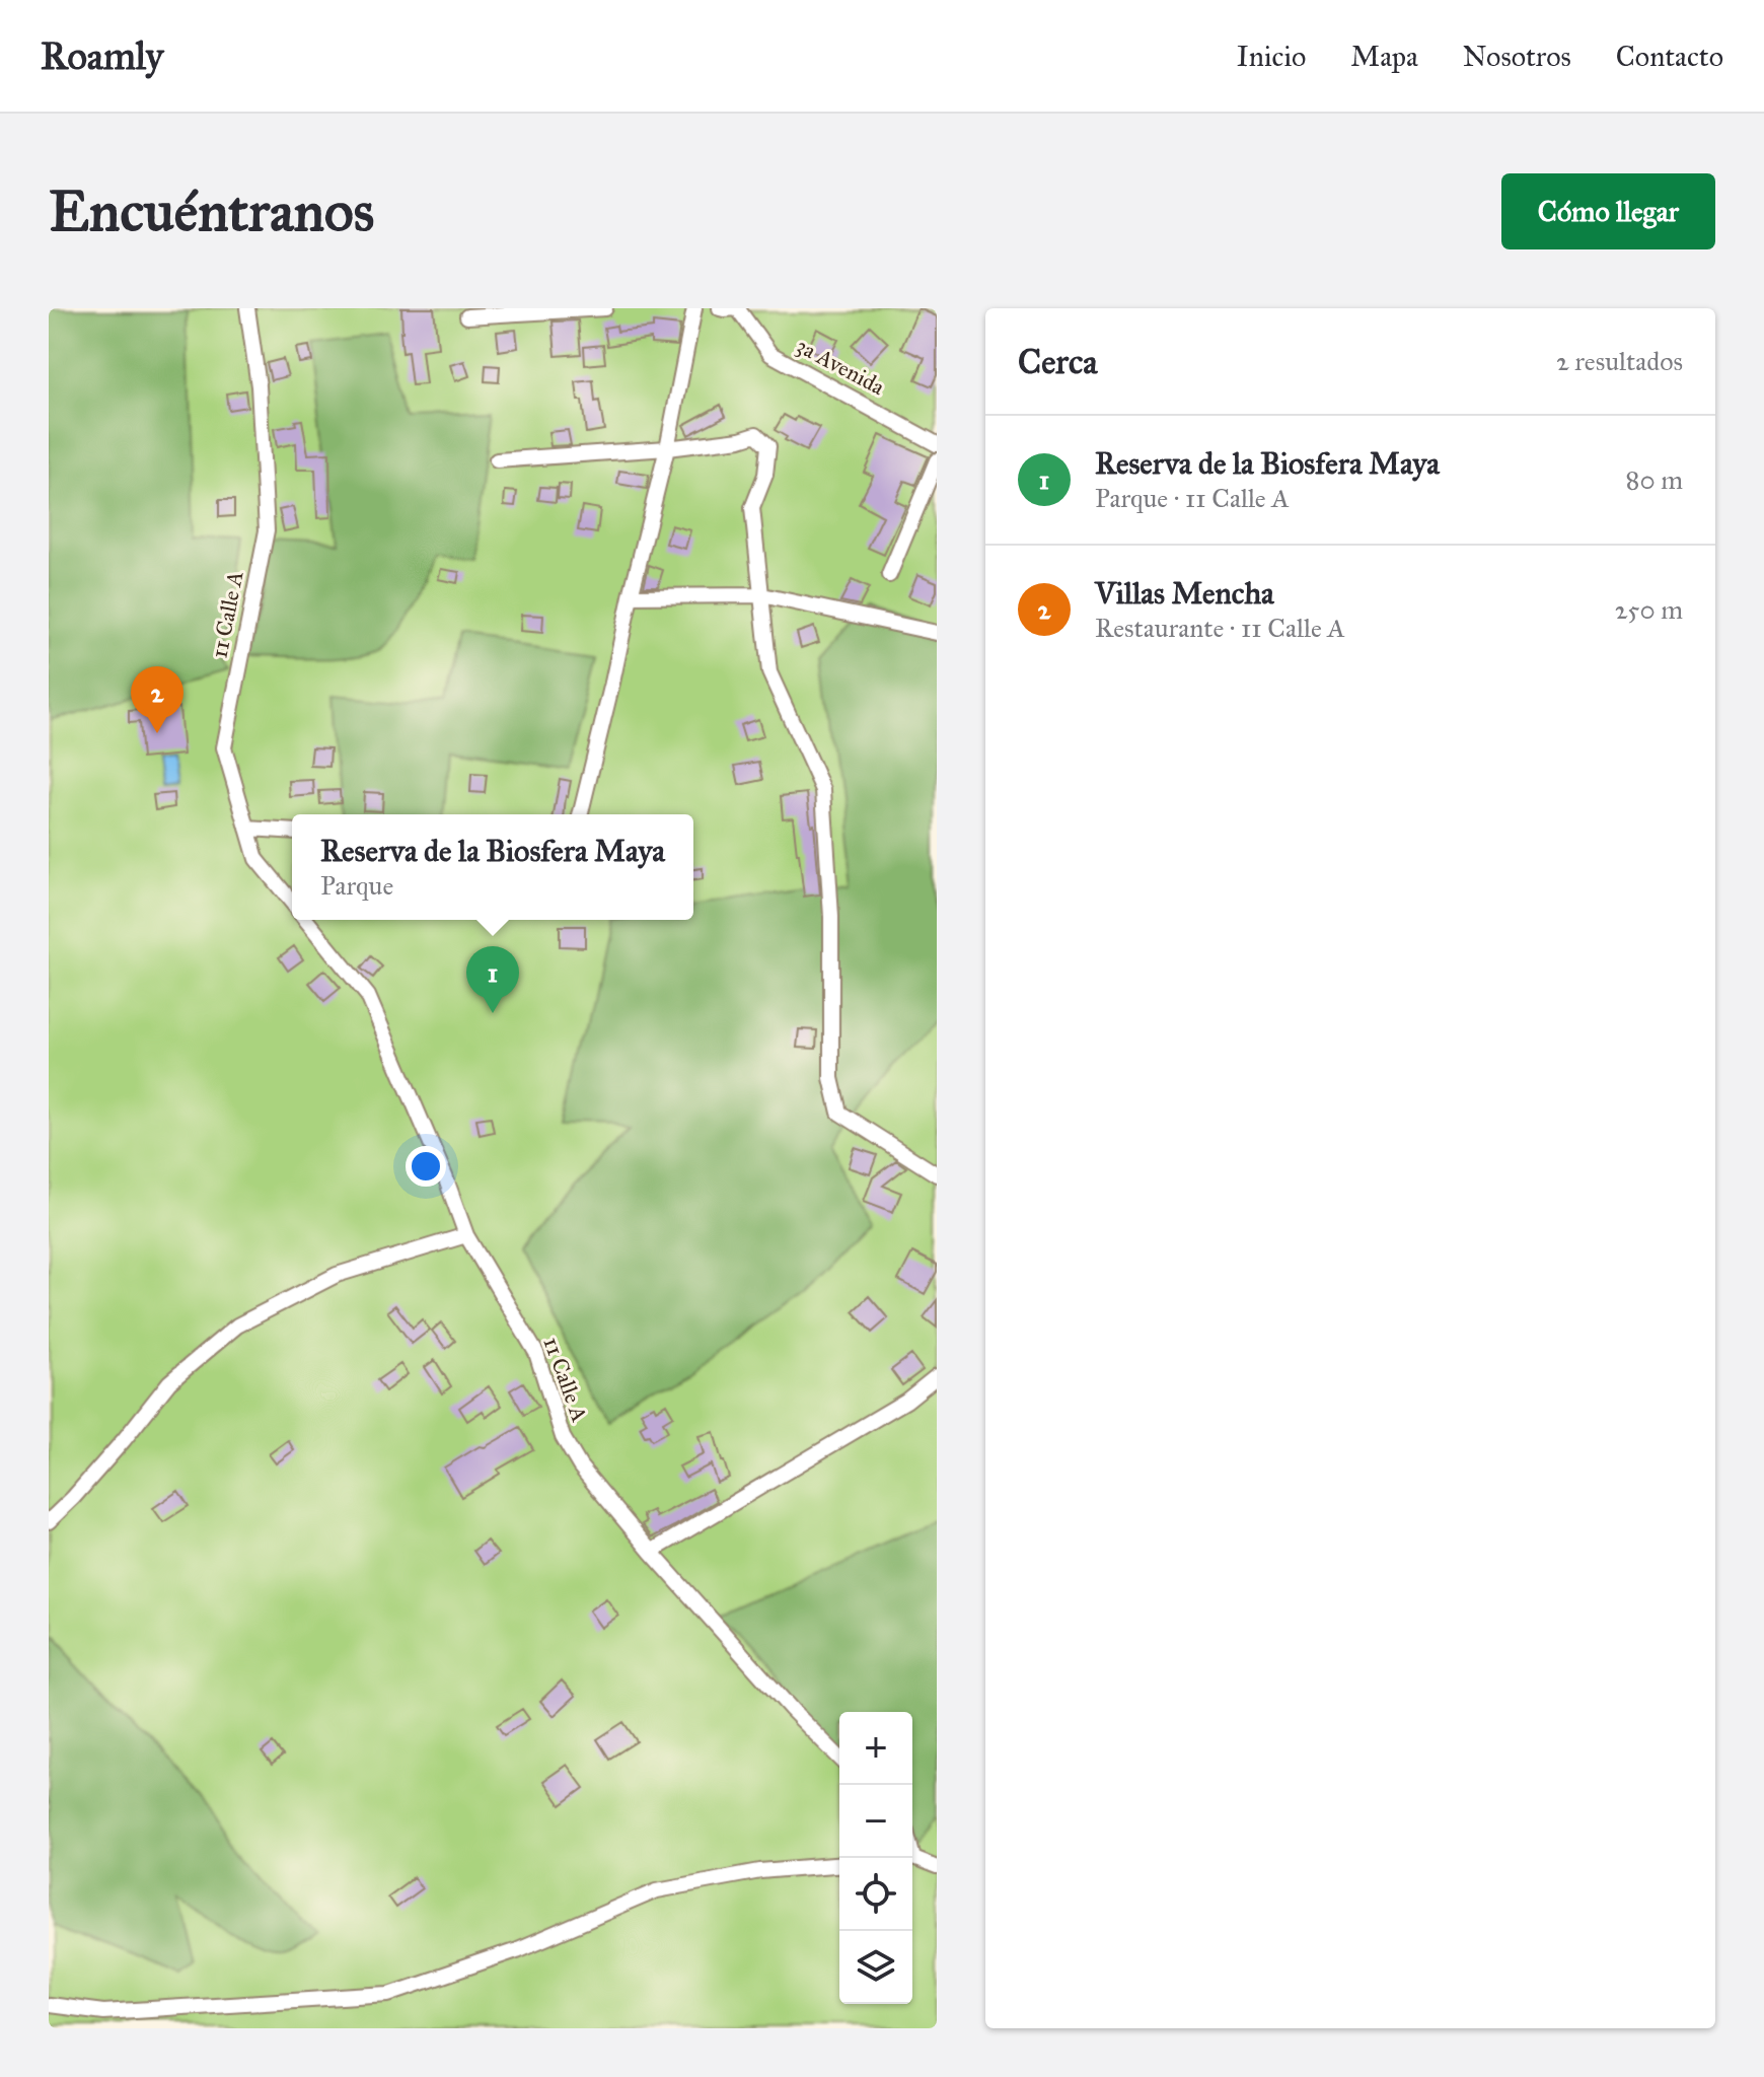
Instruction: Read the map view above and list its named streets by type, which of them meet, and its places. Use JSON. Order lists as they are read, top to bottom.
{
  "streets": {
    "street": ["3a Avenida", "11 Calle A"]
  },
  "page": {
    "header": "Roamly",
    "nav": [
      "Inicio",
      "Mapa",
      "Nosotros",
      "Contacto"
    ],
    "buttons": "Cómo llegar",
    "title": "Encuéntranos",
    "heading": ["Cerca", "2 resultados"],
    "list": [
      {
        "mark": "1",
        "name": "Reserva de la Biosfera Maya",
        "note": "Parque · 11 Calle A",
        "value": "80 m"
      },
      {
        "mark": "2",
        "name": "Villas Mencha",
        "note": "Restaurante · 11 Calle A",
        "value": "250 m"
      }
    ],
    "pins": ["2", "1"],
    "popup": ["Reserva de la Biosfera Maya", "Parque"],
    "map_buttons": ["+", "−"]
  }
}
